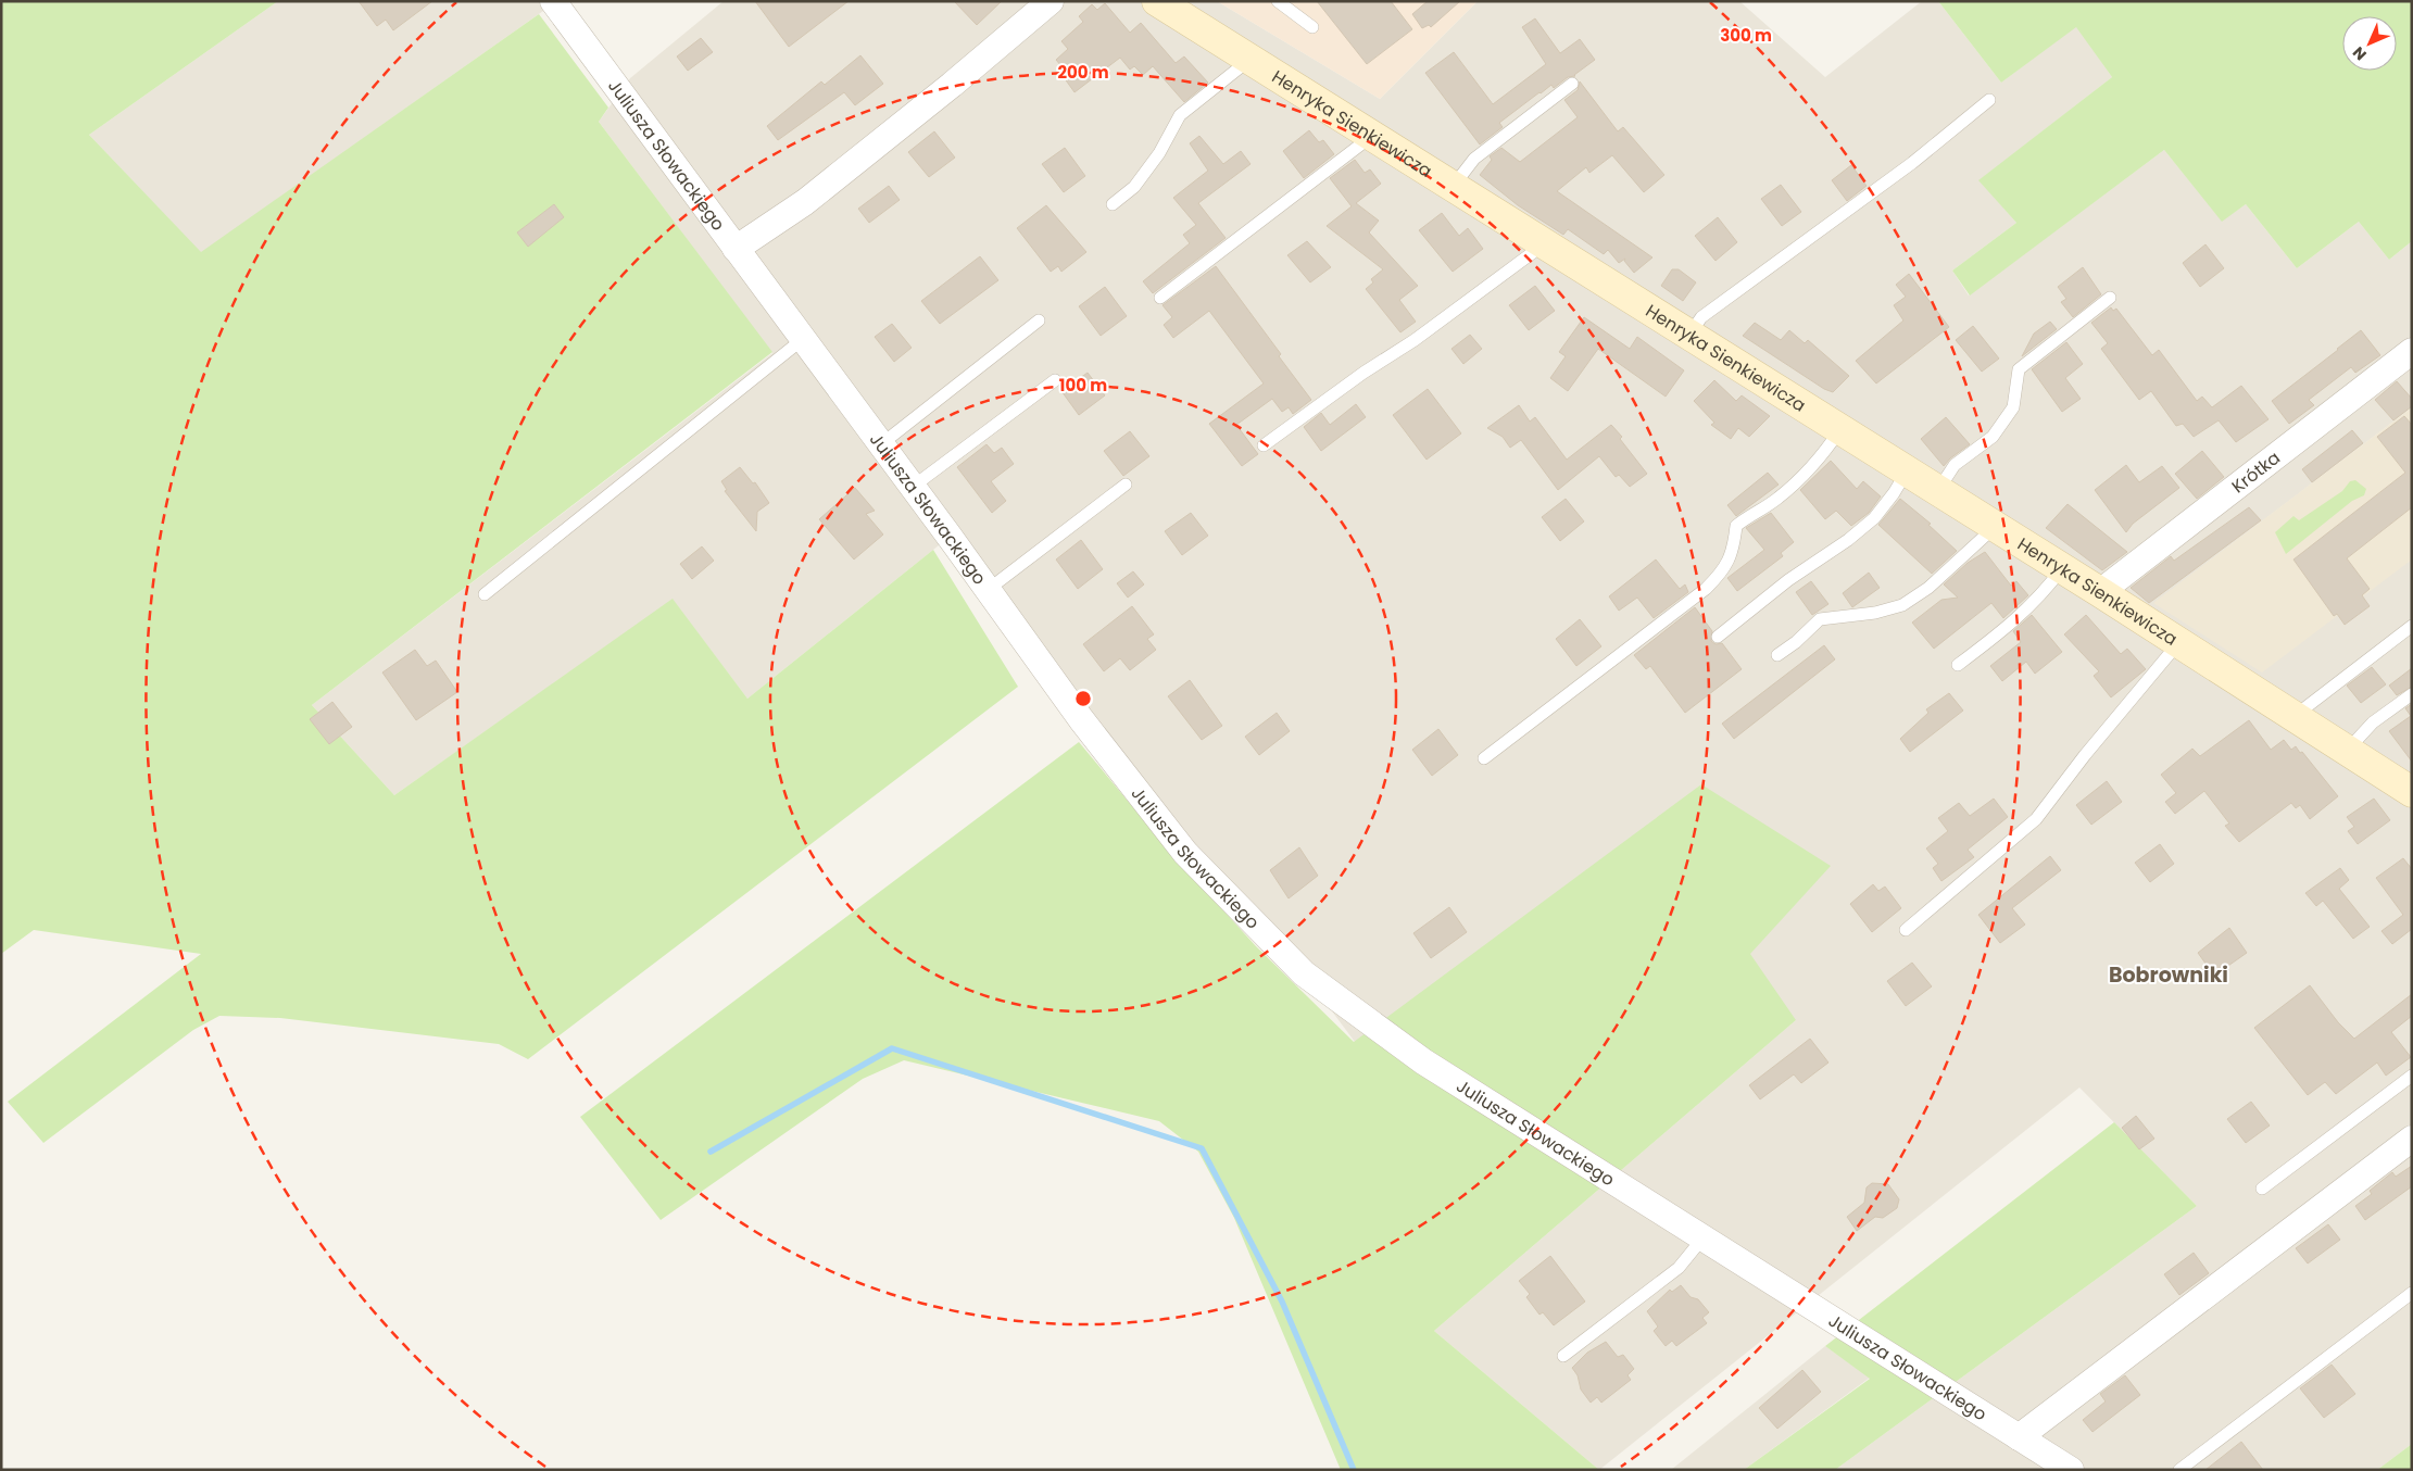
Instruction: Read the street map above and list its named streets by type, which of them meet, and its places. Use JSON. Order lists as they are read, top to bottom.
{
  "streets": {
    "street": ["Henryka Sienkiewicza", "Juliusza Słowackiego", "Krótka"]
  },
  "crossings": [
    ["Henryka Sienkiewicza", "Krótka"]
  ],
  "districts": ["Bobrowniki"],
  "north": "bottom left",
  "rings": ["300 m", "200 m", "100 m"]
}
